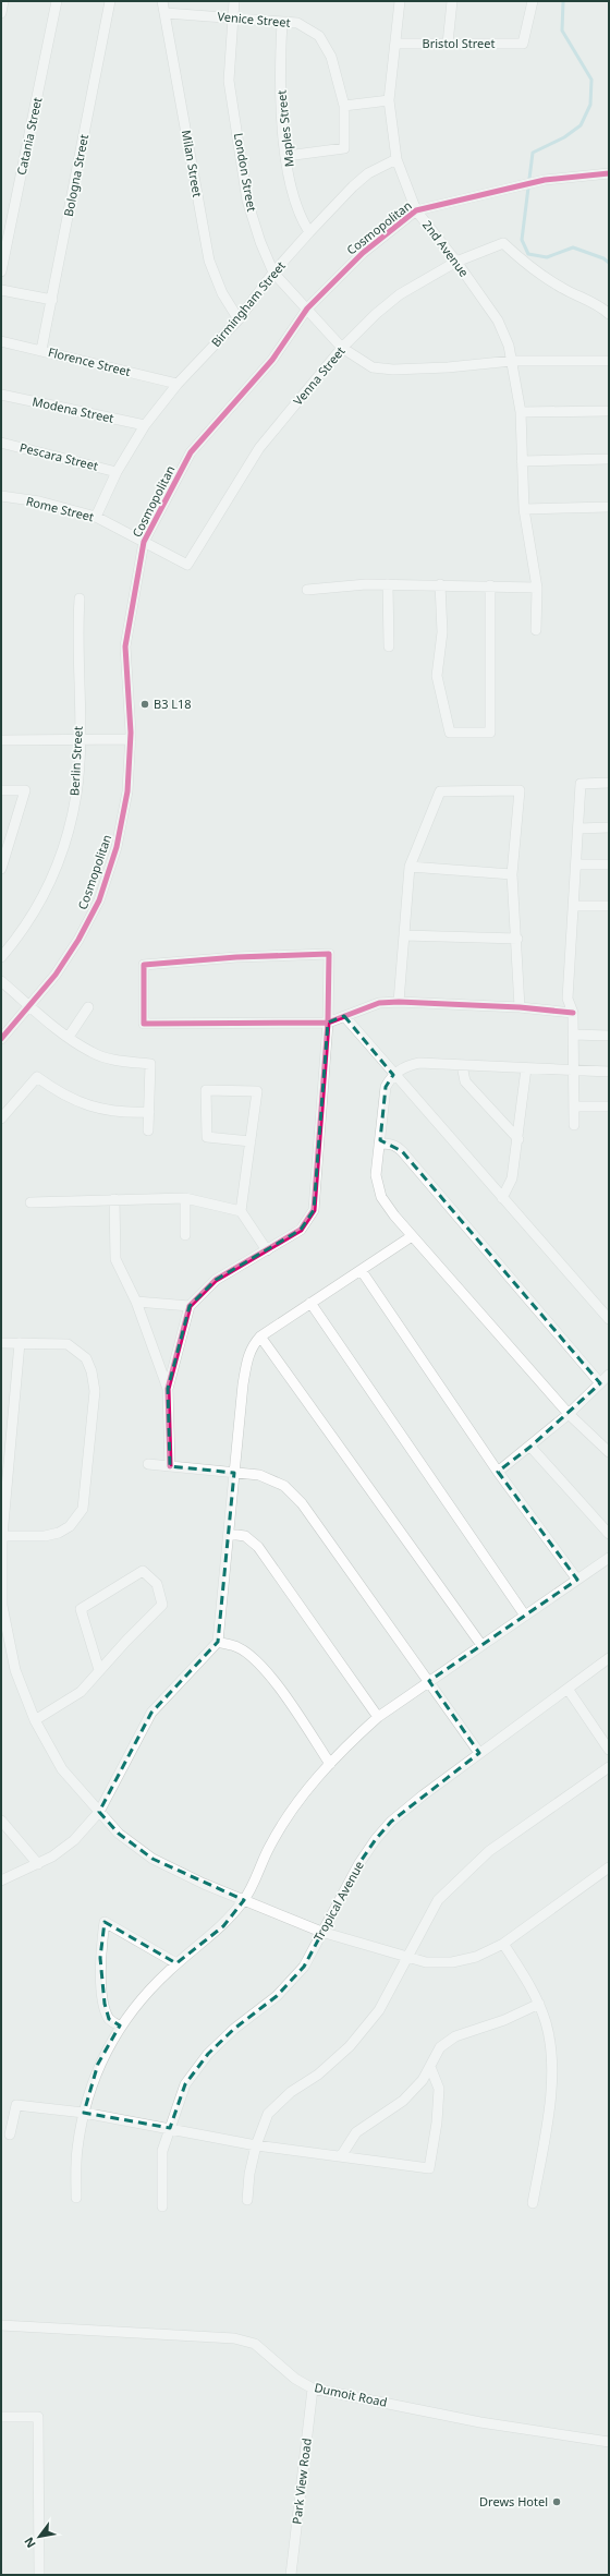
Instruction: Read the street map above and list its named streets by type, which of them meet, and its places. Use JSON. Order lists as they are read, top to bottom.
{
  "streets": {
    "street": [
      "Venice Street",
      "Bristol Street",
      "Maples Street",
      "Catania Street",
      "Milan Street",
      "London Street",
      "Bologna Street",
      "Cosmopolitan",
      "2nd Avenue",
      "Birmingham Street",
      "Florence Street",
      "Venna Street",
      "Modena Street",
      "Pescara Street",
      "Rome Street",
      "Berlin Street",
      "Tropical Avenue",
      "Dumoit Road",
      "Park View Road"
    ]
  },
  "crossings": [
    ["Venice Street", "Maples Street"],
    ["Venice Street", "Milan Street"],
    ["Venice Street", "London Street"],
    ["Bristol Street", "2nd Avenue"],
    ["Maples Street", "Birmingham Street"],
    ["Milan Street", "Birmingham Street"],
    ["London Street", "Cosmopolitan"],
    ["London Street", "2nd Avenue"],
    ["London Street", "Birmingham Street"],
    ["London Street", "Venna Street"],
    ["Bologna Street", "Florence Street"],
    ["Cosmopolitan", "2nd Avenue"],
    ["Cosmopolitan", "Rome Street"],
    ["2nd Avenue", "Birmingham Street"],
    ["2nd Avenue", "Venna Street"],
    ["Birmingham Street", "Florence Street"],
    ["Birmingham Street", "Modena Street"],
    ["Birmingham Street", "Pescara Street"],
    ["Birmingham Street", "Rome Street"],
    ["Venna Street", "Rome Street"],
    ["Dumoit Road", "Park View Road"]
  ],
  "places": ["B3 L18", "Drews Hotel"],
  "north": "bottom left"
}
